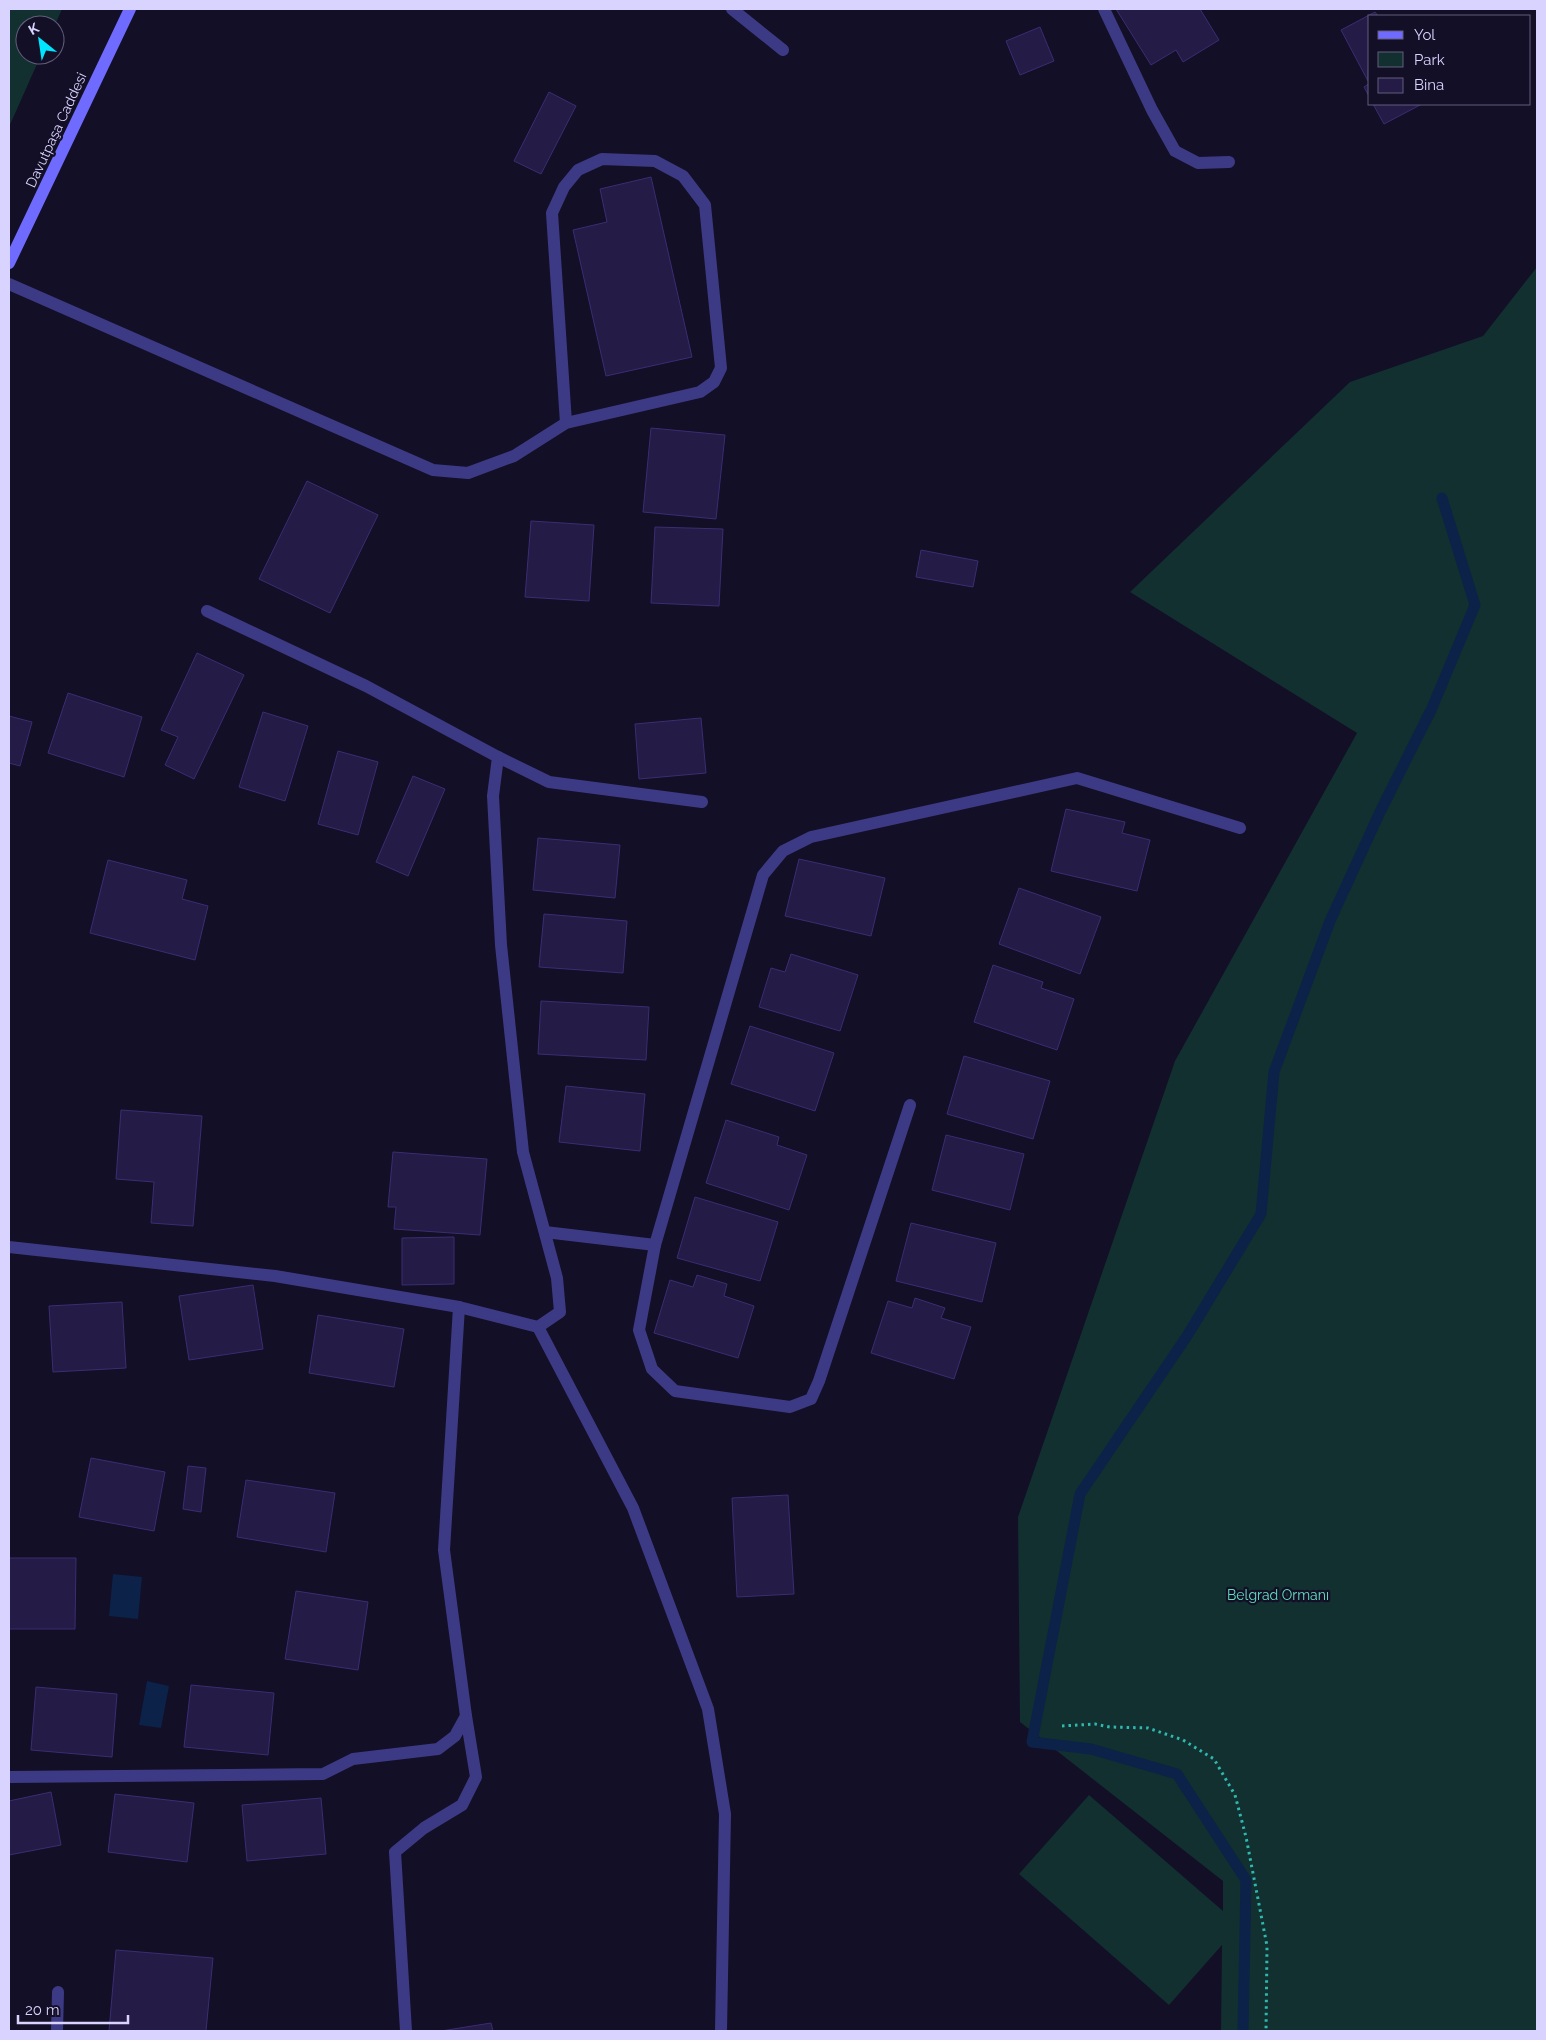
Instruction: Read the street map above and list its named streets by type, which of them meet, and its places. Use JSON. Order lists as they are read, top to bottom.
{
  "streets": {
    "street": ["Davutpaşa Caddesi"]
  },
  "parks": ["Belgrad Ormanı"],
  "legend": ["Yol", "Park", "Bina"],
  "scale_bar": "20 m",
  "north": "top left"
}
